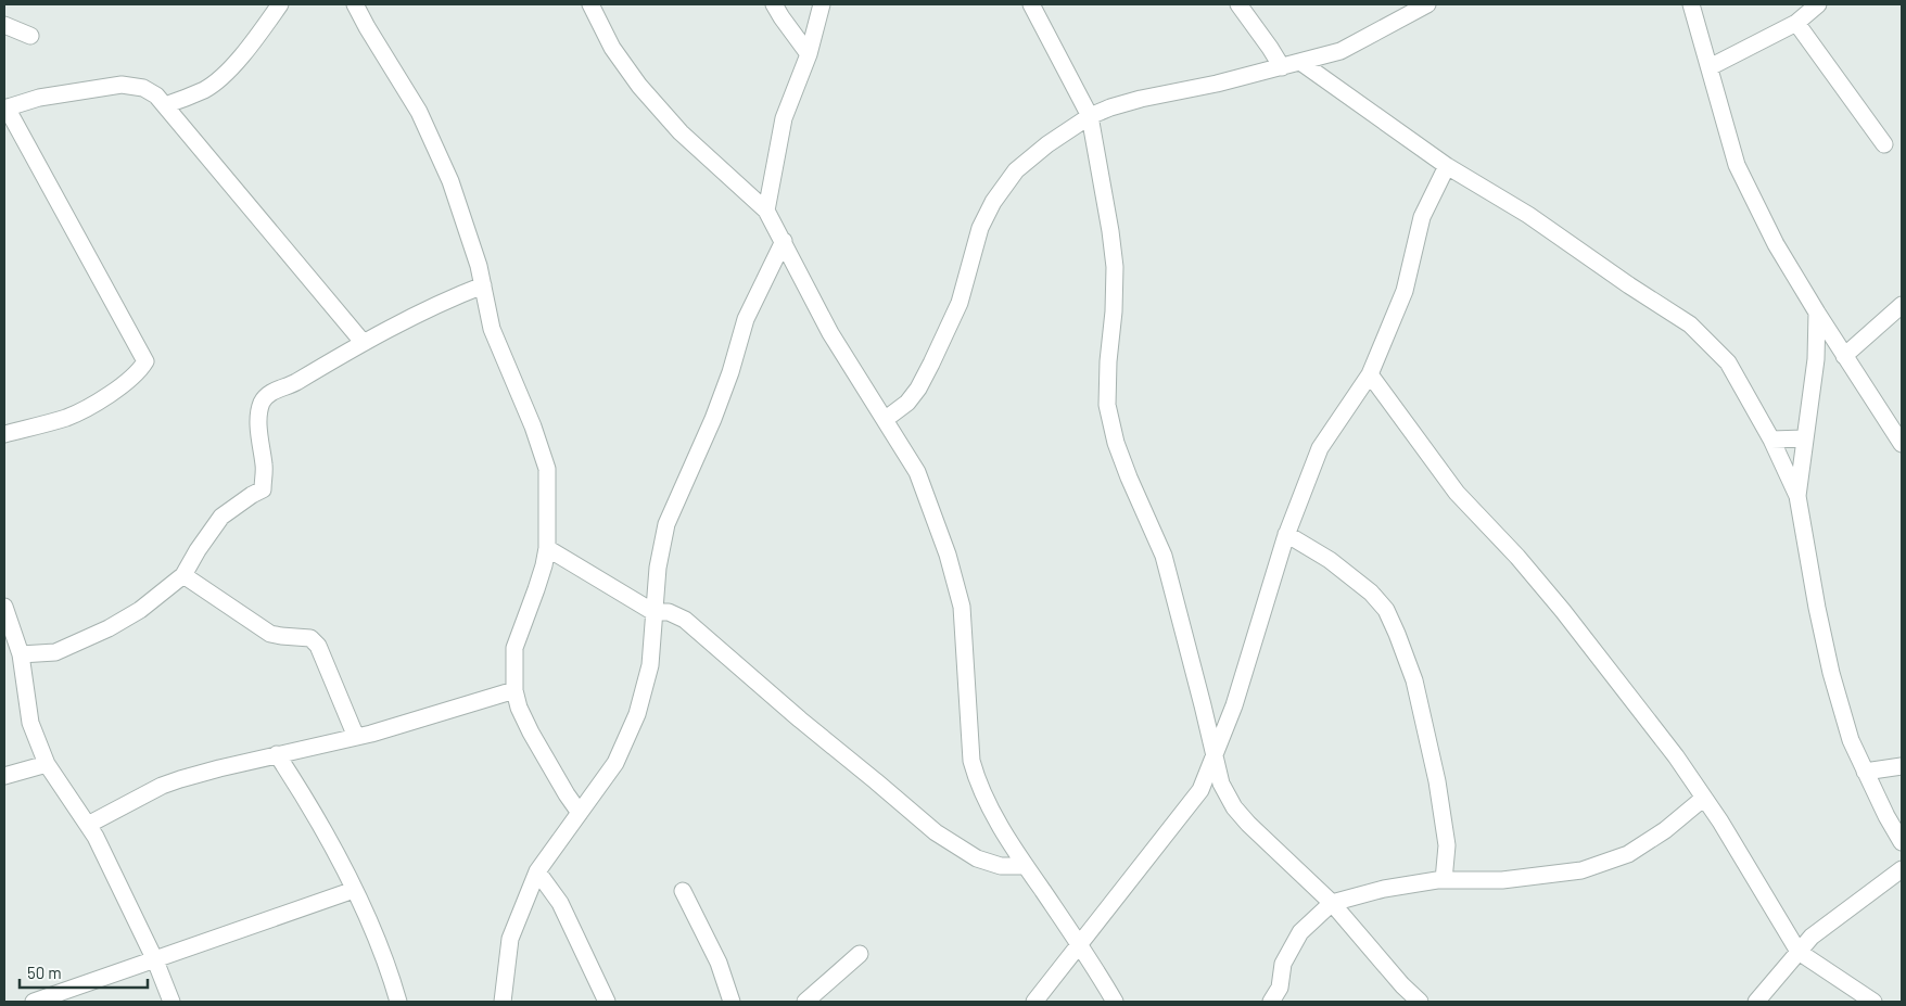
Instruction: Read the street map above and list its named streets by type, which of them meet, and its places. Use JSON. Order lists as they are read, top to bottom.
{
  "scale_bar": "50 m"
}
